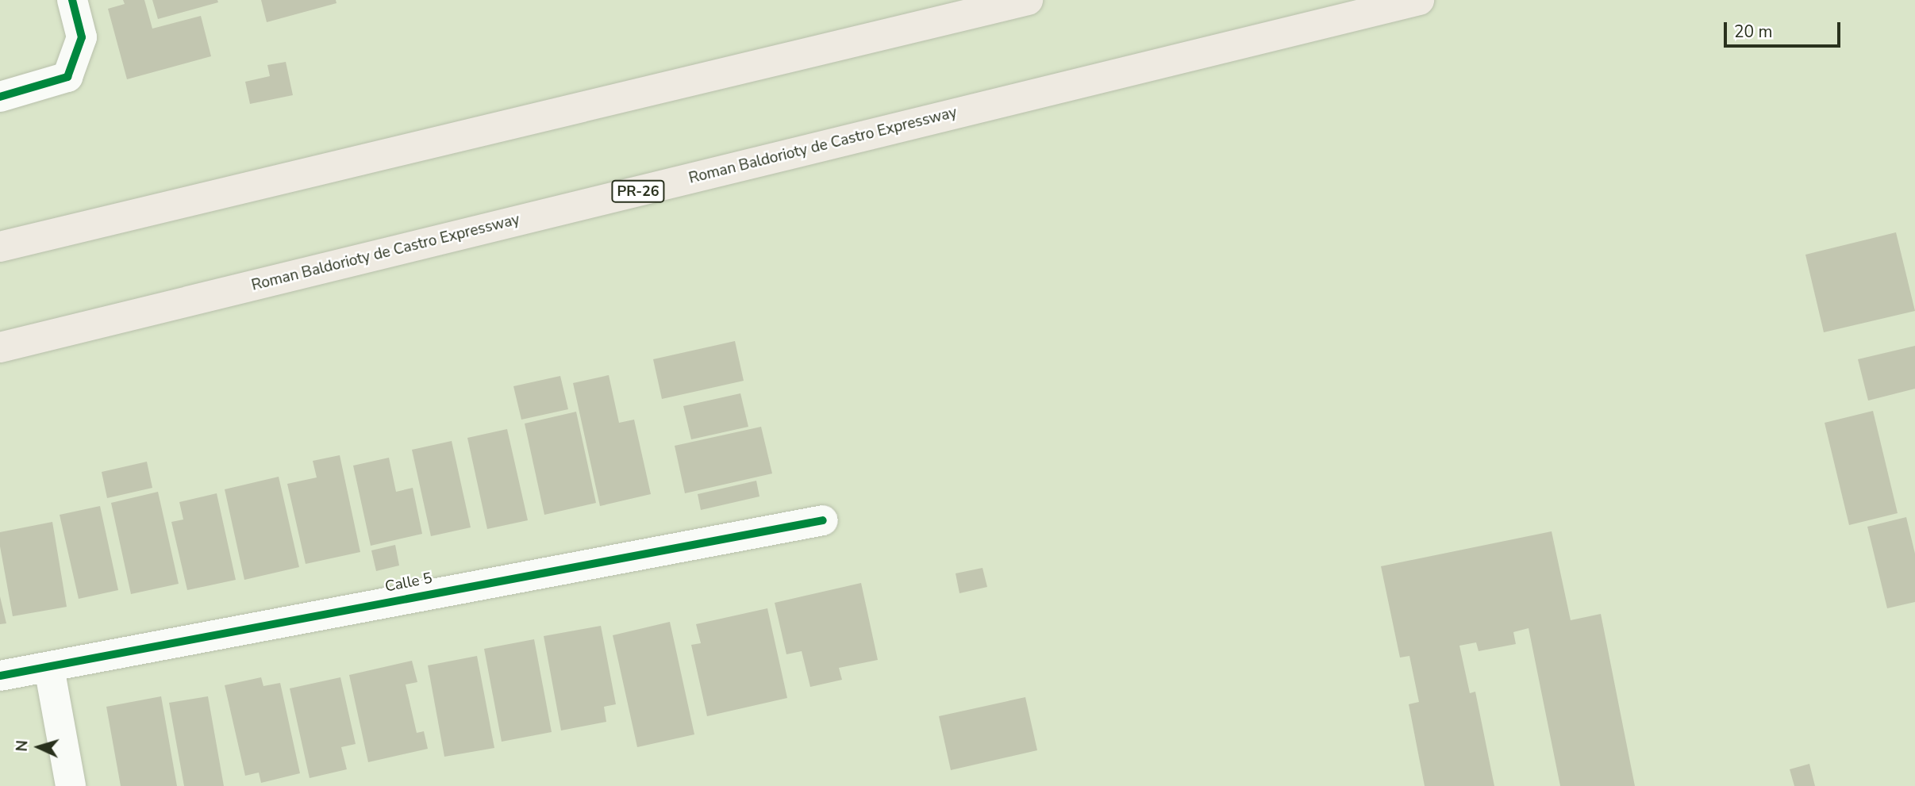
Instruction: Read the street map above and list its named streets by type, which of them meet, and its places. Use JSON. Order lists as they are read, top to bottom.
{
  "streets": {
    "highway": ["Roman Baldorioty de Castro Expressway", "PR-26"],
    "street": ["Calle 5"]
  },
  "scale_bar": "20 m",
  "north": "left"
}
